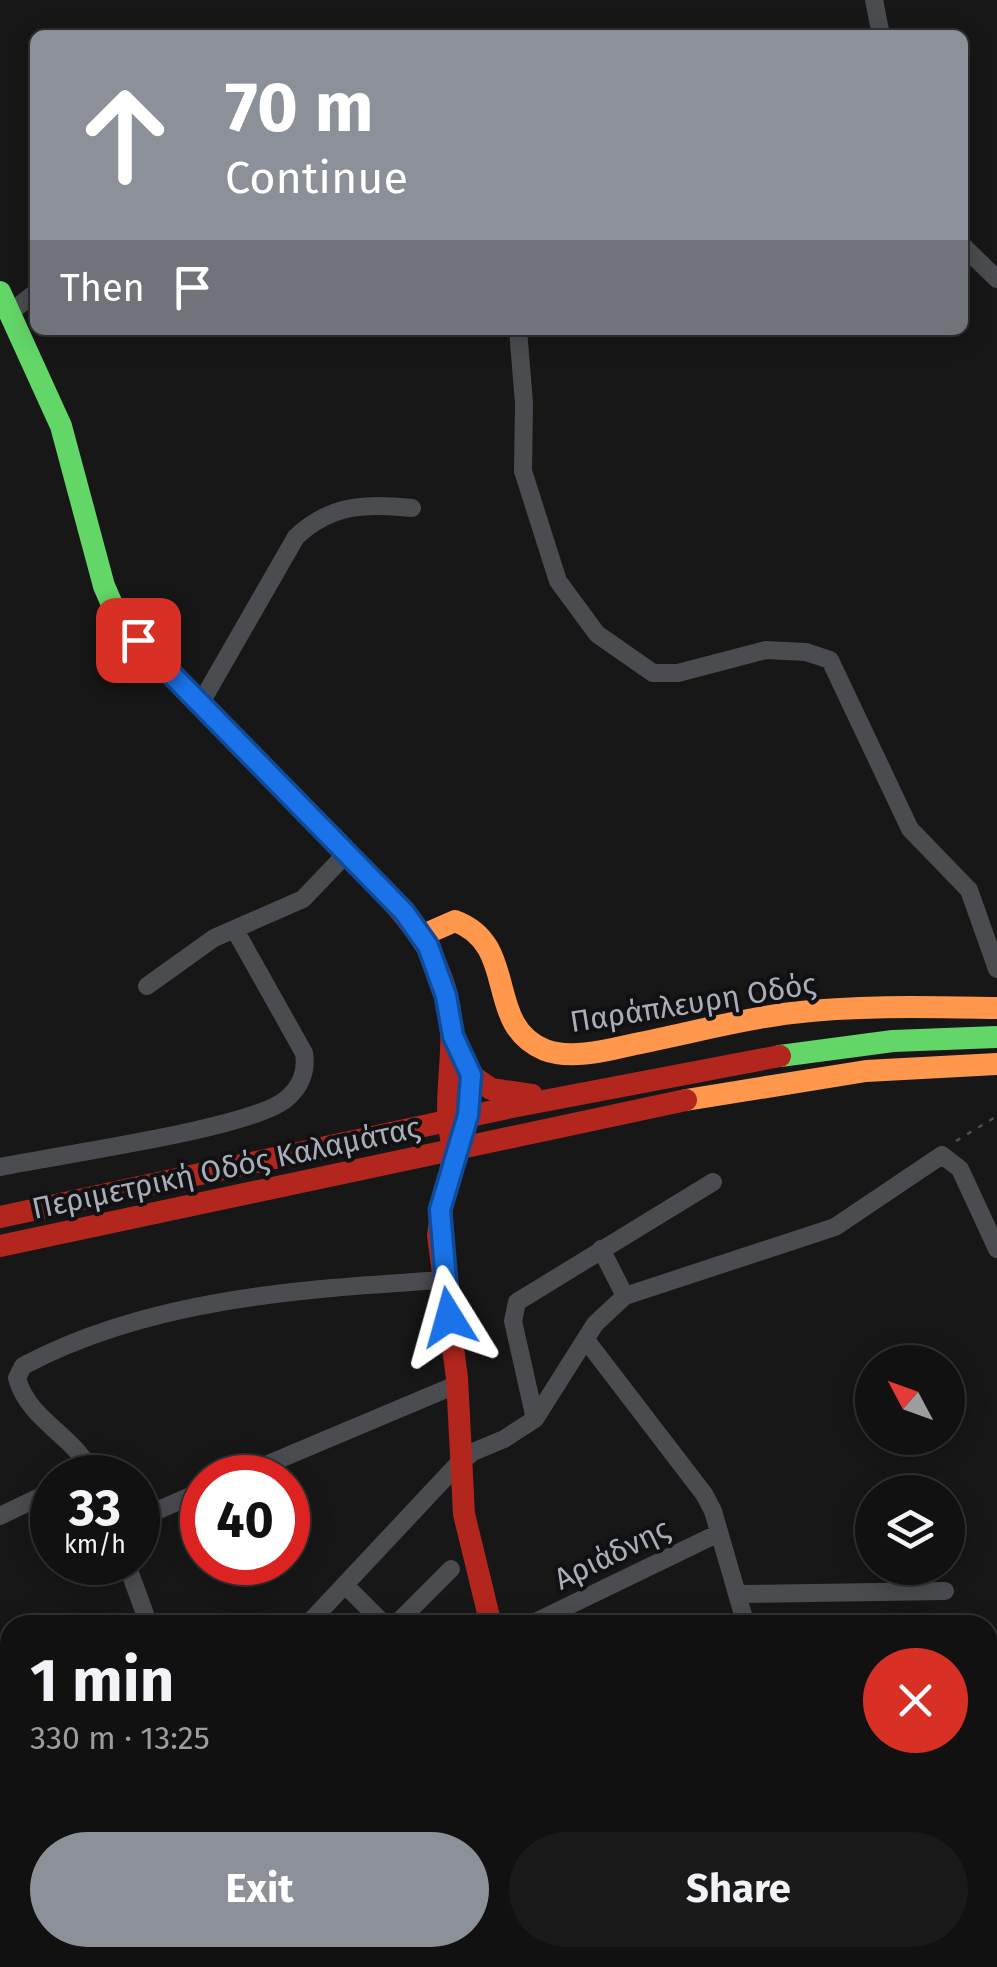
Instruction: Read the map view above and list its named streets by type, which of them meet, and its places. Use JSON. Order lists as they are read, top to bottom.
{
  "streets": {
    "street": ["Παράπλευρη Οδός", "Περιμετρική Οδός Καλαμάτας", "Αριάδνης"]
  },
  "north": "top left",
  "page": {
    "turn": ["70 m", "Continue"],
    "then": "Then",
    "speed": "33 km/h",
    "limit": "40",
    "heading": ["1 min", "330 m · 13:25"],
    "buttons": ["Exit", "Share"]
  }
}
